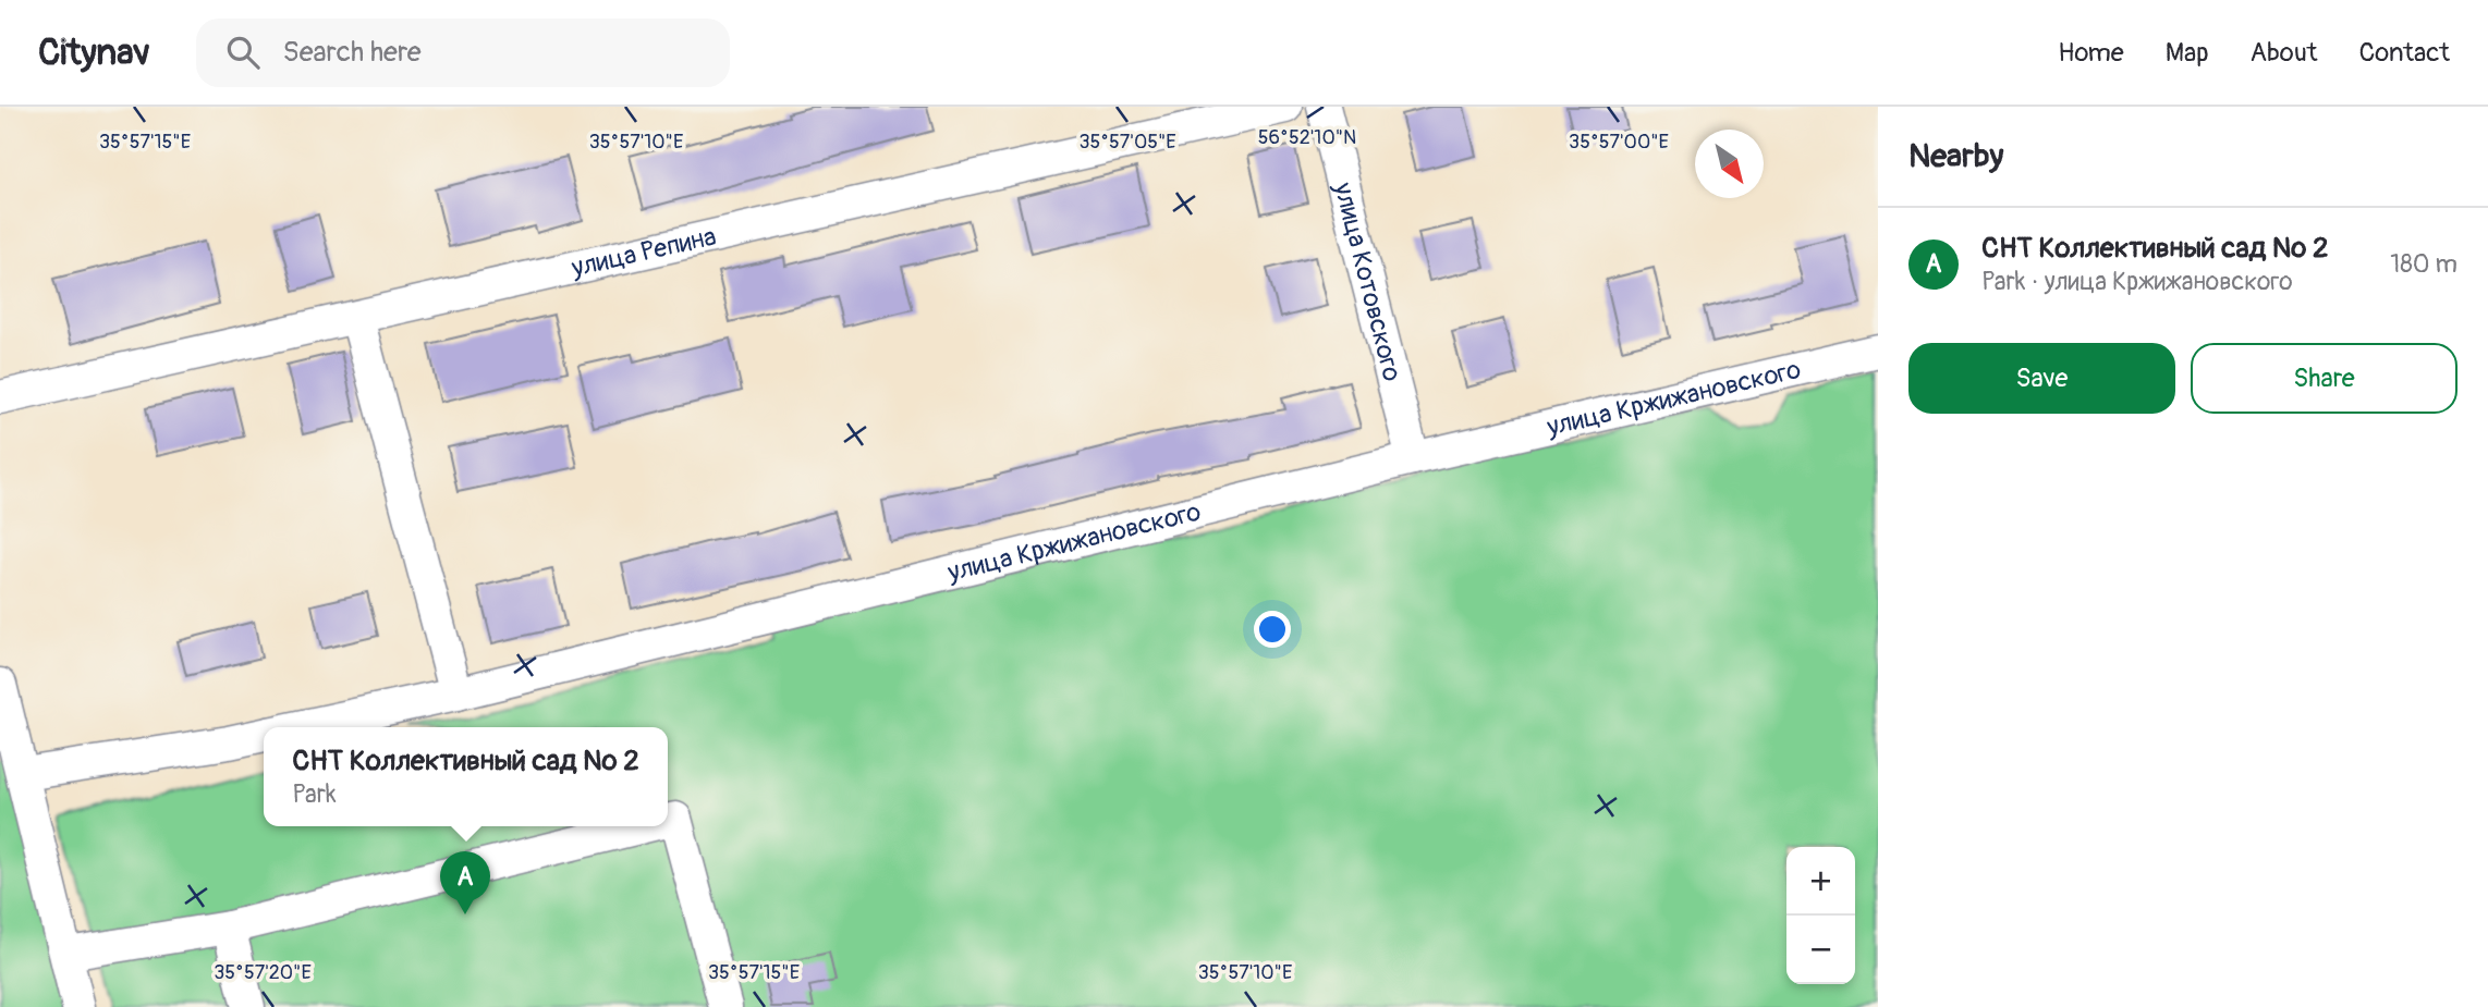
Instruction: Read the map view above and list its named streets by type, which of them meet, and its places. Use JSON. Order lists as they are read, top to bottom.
{
  "streets": {
    "street": ["улица Репина", "улица Котовского", "улица Кржижановского"]
  },
  "crossings": [
    ["улица Котовского", "улица Кржижановского"]
  ],
  "north": "bottom right",
  "page": {
    "header": "Citynav",
    "search": "Search here",
    "nav": [
      "Home",
      "Map",
      "About",
      "Contact"
    ],
    "heading": "Nearby",
    "list": [
      {
        "mark": "A",
        "name": "СНТ Коллективный сад № 2",
        "note": "Park · улица Кржижановского",
        "value": "180 m"
      }
    ],
    "buttons": ["Save", "Share"],
    "popup": ["СНТ Коллективный сад № 2", "Park"],
    "map_buttons": ["+", "−"],
    "pins": "A"
  },
  "coordinates": [
    "56°52'10\"N",
    "35°57'15\"E",
    "35°57'10\"E",
    "35°57'05\"E",
    "35°57'00\"E",
    "35°57'20\"E"
  ]
}
